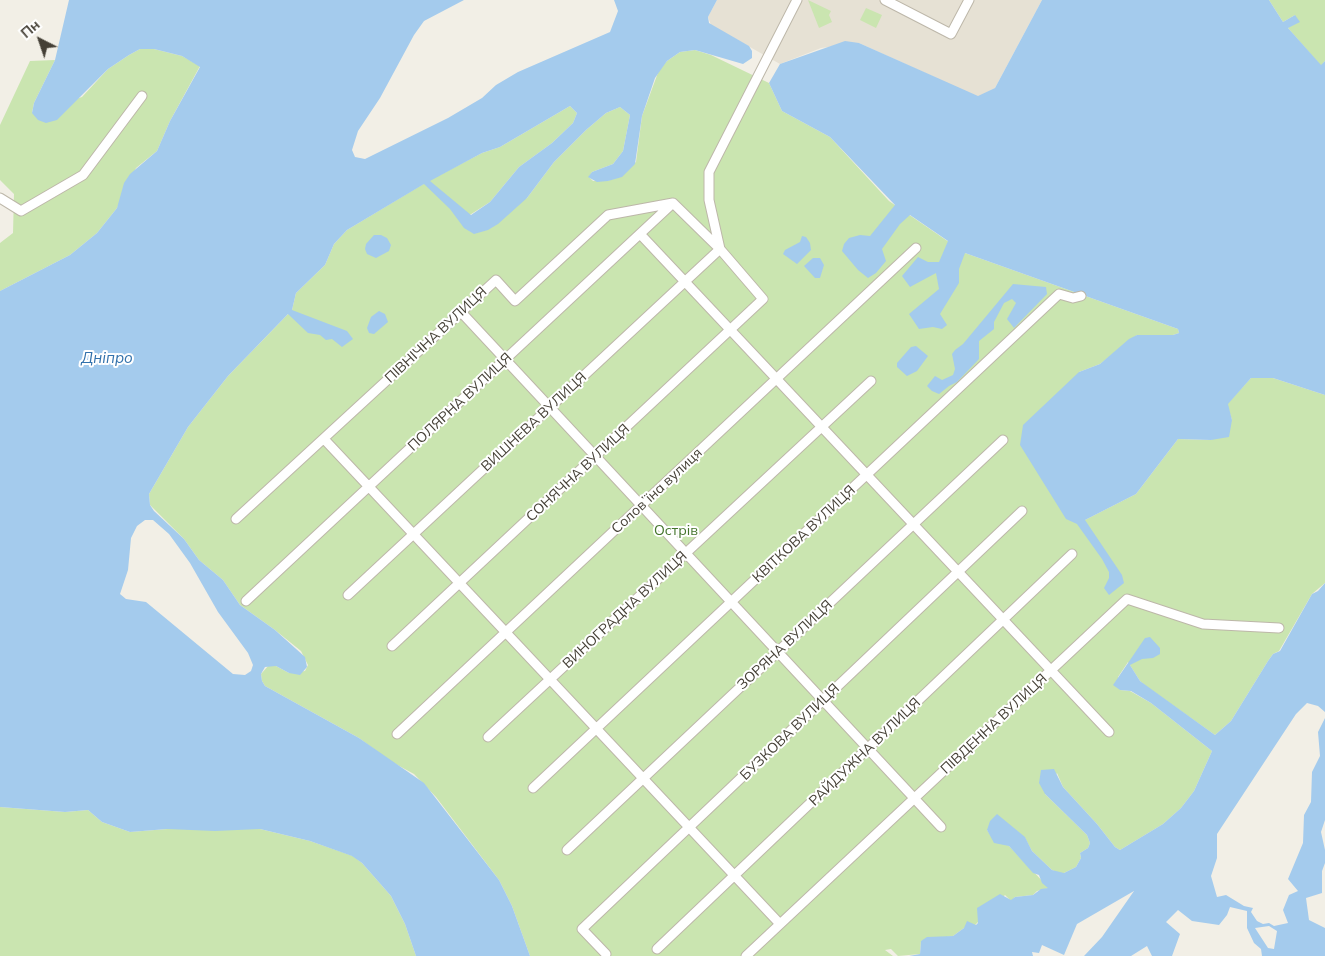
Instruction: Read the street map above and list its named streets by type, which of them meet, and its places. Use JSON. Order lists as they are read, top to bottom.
{
  "streets": {
    "street": [
      "ПІВНІЧНА ВУЛИЦЯ",
      "ПОЛЯРНА ВУЛИЦЯ",
      "ВИШНЕВА ВУЛИЦЯ",
      "СОНЯЧНА ВУЛИЦЯ",
      "Соловʼїна вулиця",
      "КВІТКОВА ВУЛИЦЯ",
      "ВИНОГРАДНА ВУЛИЦЯ",
      "ЗОРЯНА ВУЛИЦЯ",
      "ПІВДЕННА ВУЛИЦЯ",
      "БУЗКОВА ВУЛИЦЯ",
      "РАЙДУЖНА ВУЛИЦЯ"
    ]
  },
  "crossings": [
    ["ПІВНІЧНА ВУЛИЦЯ", "ПОЛЯРНА ВУЛИЦЯ"],
    ["ВИШНЕВА ВУЛИЦЯ", "СОНЯЧНА ВУЛИЦЯ"]
  ],
  "water": ["Дніпро"],
  "parks": ["Острів"],
  "north": "top left"
}
